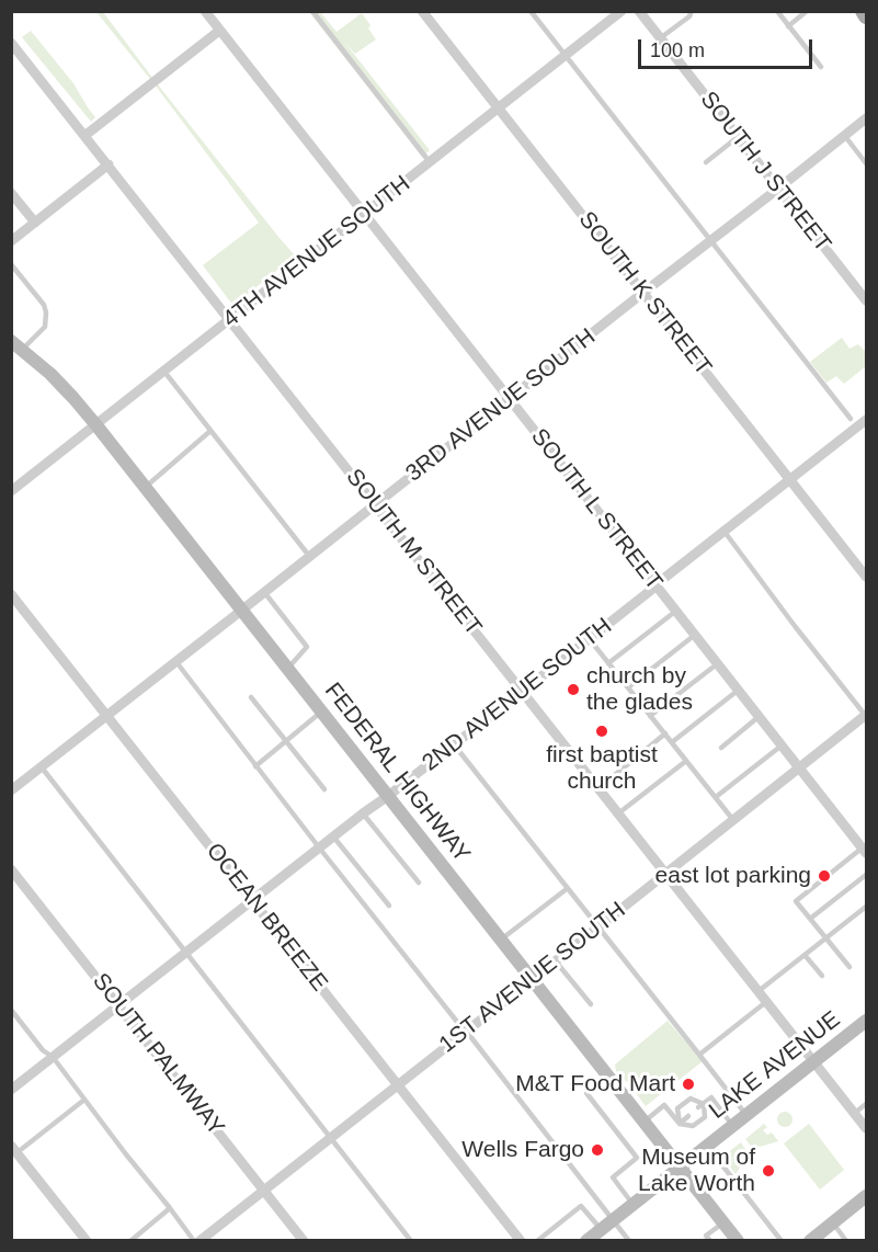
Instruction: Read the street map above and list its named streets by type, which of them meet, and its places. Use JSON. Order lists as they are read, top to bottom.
{
  "streets": {
    "main road": ["FEDERAL HIGHWAY", "LAKE AVENUE"],
    "street": [
      "SOUTH J STREET",
      "4TH AVENUE SOUTH",
      "SOUTH K STREET",
      "3RD AVENUE SOUTH",
      "SOUTH L STREET",
      "SOUTH M STREET",
      "2ND AVENUE SOUTH",
      "OCEAN BREEZE",
      "1ST AVENUE SOUTH",
      "SOUTH PALMWAY"
    ]
  },
  "crossings": [
    ["SOUTH J STREET", "3RD AVENUE SOUTH"],
    ["4TH AVENUE SOUTH", "SOUTH K STREET"],
    ["4TH AVENUE SOUTH", "SOUTH L STREET"],
    ["4TH AVENUE SOUTH", "SOUTH M STREET"],
    ["4TH AVENUE SOUTH", "FEDERAL HIGHWAY"],
    ["SOUTH K STREET", "3RD AVENUE SOUTH"],
    ["SOUTH K STREET", "2ND AVENUE SOUTH"],
    ["3RD AVENUE SOUTH", "SOUTH L STREET"],
    ["3RD AVENUE SOUTH", "SOUTH M STREET"],
    ["3RD AVENUE SOUTH", "FEDERAL HIGHWAY"],
    ["3RD AVENUE SOUTH", "OCEAN BREEZE"],
    ["SOUTH L STREET", "2ND AVENUE SOUTH"],
    ["SOUTH L STREET", "1ST AVENUE SOUTH"],
    ["SOUTH M STREET", "2ND AVENUE SOUTH"],
    ["SOUTH M STREET", "1ST AVENUE SOUTH"],
    ["SOUTH M STREET", "LAKE AVENUE"],
    ["2ND AVENUE SOUTH", "FEDERAL HIGHWAY"],
    ["2ND AVENUE SOUTH", "OCEAN BREEZE"],
    ["2ND AVENUE SOUTH", "SOUTH PALMWAY"],
    ["FEDERAL HIGHWAY", "1ST AVENUE SOUTH"],
    ["FEDERAL HIGHWAY", "LAKE AVENUE"],
    ["OCEAN BREEZE", "1ST AVENUE SOUTH"],
    ["1ST AVENUE SOUTH", "SOUTH PALMWAY"]
  ],
  "places": [
    "church by the glades",
    "first baptist church",
    "east lot parking",
    "M&T Food Mart",
    "Wells Fargo",
    "Museum of Lake Worth"
  ],
  "scale_bar": "100 m"
}
